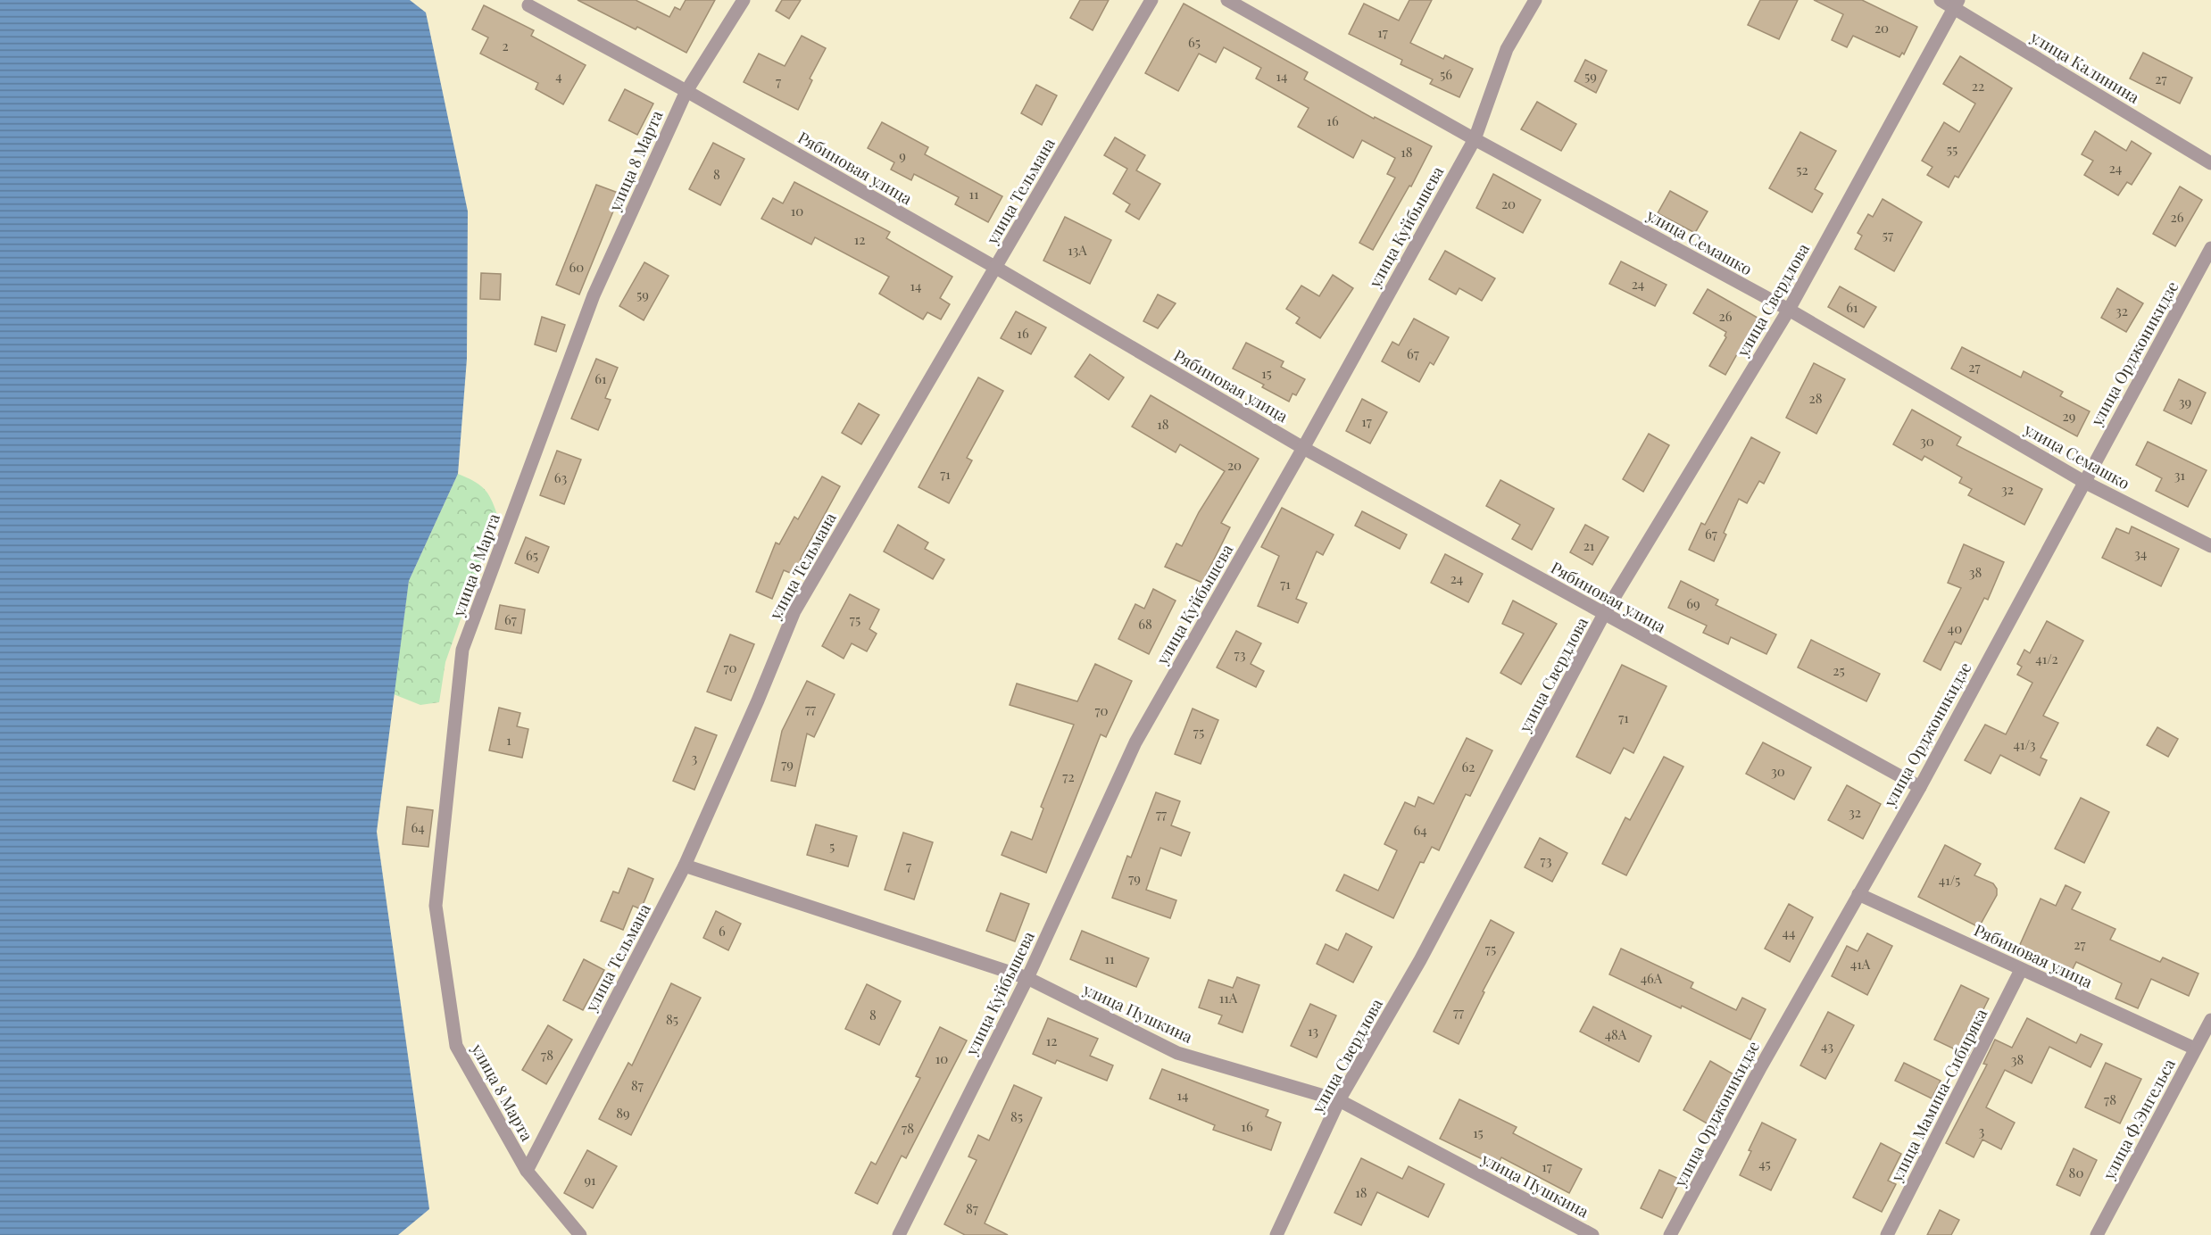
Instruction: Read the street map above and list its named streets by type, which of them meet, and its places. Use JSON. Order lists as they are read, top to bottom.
{
  "streets": {
    "street": [
      "улица Калинина",
      "улица 8 Марта",
      "Рябиновая улица",
      "улица Тельмана",
      "улица Куйбышева",
      "улица Семашко",
      "улица Свердлова",
      "улица Орджоникидзе",
      "улица Пушкина",
      "улица Мамина-Сибиряка",
      "улица Ф.Энгельса"
    ]
  },
  "crossings": [
    ["улица Калинина", "улица Свердлова"],
    ["улица 8 Марта", "Рябиновая улица"],
    ["улица 8 Марта", "улица Тельмана"],
    ["Рябиновая улица", "улица Тельмана"],
    ["Рябиновая улица", "улица Куйбышева"],
    ["Рябиновая улица", "улица Свердлова"],
    ["Рябиновая улица", "улица Орджоникидзе"],
    ["Рябиновая улица", "улица Мамина-Сибиряка"],
    ["Рябиновая улица", "улица Ф.Энгельса"],
    ["улица Тельмана", "улица Пушкина"],
    ["улица Куйбышева", "улица Семашко"],
    ["улица Куйбышева", "улица Пушкина"],
    ["улица Семашко", "улица Свердлова"],
    ["улица Семашко", "улица Орджоникидзе"],
    ["улица Свердлова", "улица Пушкина"]
  ],
  "house_numbers": [
    "20",
    "17",
    "65",
    "2",
    "56",
    "4",
    "14",
    "59",
    "27",
    "7",
    "22",
    "16",
    "55",
    "18",
    "9",
    "24",
    "52",
    "8",
    "11",
    "20",
    "10",
    "26",
    "57",
    "12",
    "13А",
    "60",
    "24",
    "14",
    "59",
    "61",
    "32",
    "26",
    "16",
    "67",
    "27",
    "15",
    "61",
    "28",
    "39",
    "29",
    "17",
    "18",
    "30",
    "20",
    "71",
    "31",
    "63",
    "32",
    "67",
    "21",
    "34",
    "65",
    "38",
    "24",
    "71",
    "69",
    "67",
    "75",
    "68",
    "40",
    "73",
    "41/2",
    "70",
    "25",
    "77",
    "70",
    "71",
    "75",
    "1",
    "41/3",
    "3",
    "79",
    "62",
    "30",
    "72",
    "32",
    "77",
    "64",
    "64",
    "5",
    "73",
    "7",
    "79",
    "41/5",
    "6",
    "44",
    "27",
    "75",
    "11",
    "41А",
    "46А",
    "11А",
    "77",
    "8",
    "85",
    "13",
    "48А",
    "12",
    "43",
    "78",
    "10",
    "38",
    "87",
    "14",
    "78",
    "89",
    "85",
    "16",
    "78",
    "3",
    "15",
    "45",
    "17",
    "80",
    "91",
    "18",
    "87"
  ]
}
